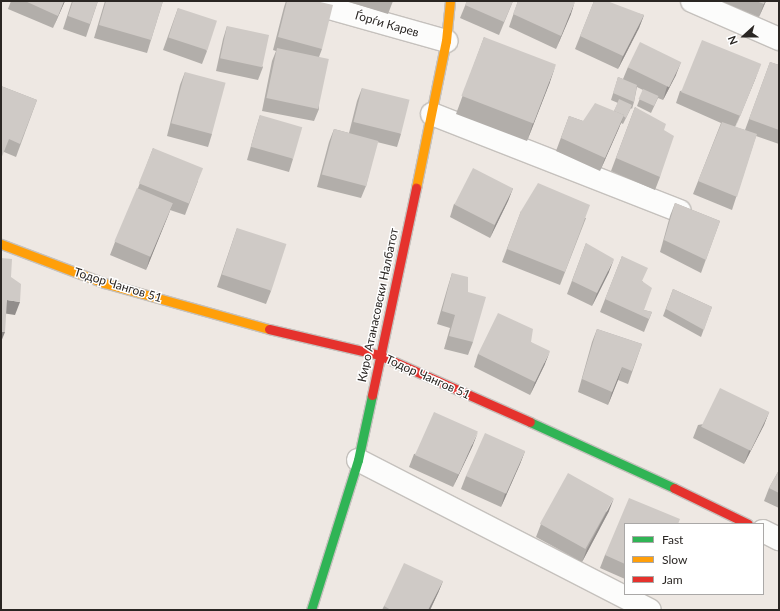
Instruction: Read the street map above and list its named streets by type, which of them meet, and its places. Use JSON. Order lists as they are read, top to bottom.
{
  "streets": {
    "street": ["Ѓорѓи Карев", "Тодор Чангов 51", "Киро Атанасовски Налбатот"]
  },
  "crossings": [
    ["Ѓорѓи Карев", "Киро Атанасовски Налбатот"],
    ["Тодор Чангов 51", "Киро Атанасовски Налбатот"]
  ],
  "legend": ["Fast", "Slow", "Jam"],
  "north": "left"
}
